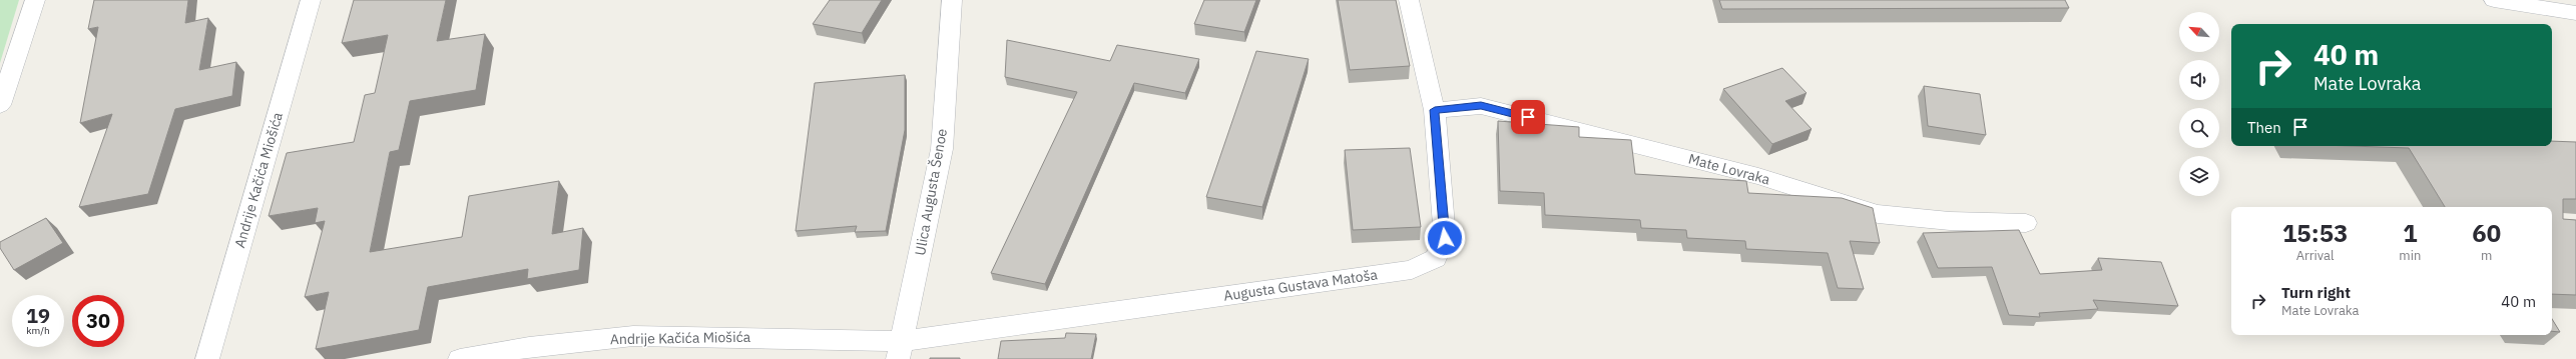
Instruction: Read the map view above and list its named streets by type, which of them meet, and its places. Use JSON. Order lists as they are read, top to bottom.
{
  "streets": {
    "street": [
      "Mate Lovraka",
      "Andrije Kačića Miošića",
      "Ulica Augusta Šenoe",
      "Augusta Gustava Matoša"
    ]
  },
  "crossings": [
    ["Mate Lovraka", "Augusta Gustava Matoša"],
    ["Andrije Kačića Miošića", "Ulica Augusta Šenoe"],
    ["Andrije Kačića Miošića", "Augusta Gustava Matoša"],
    ["Ulica Augusta Šenoe", "Augusta Gustava Matoša"]
  ],
  "north": "top left",
  "page": {
    "turn": ["40 m", "Mate Lovraka"],
    "then": "Then",
    "eta": [
      "15:53",
      "Arrival",
      "1",
      "min",
      "60",
      "m"
    ],
    "list": [
      {
        "name": "Turn right",
        "note": "Mate Lovraka",
        "value": "40 m"
      }
    ],
    "speed": "19 km/h",
    "limit": "30"
  }
}
